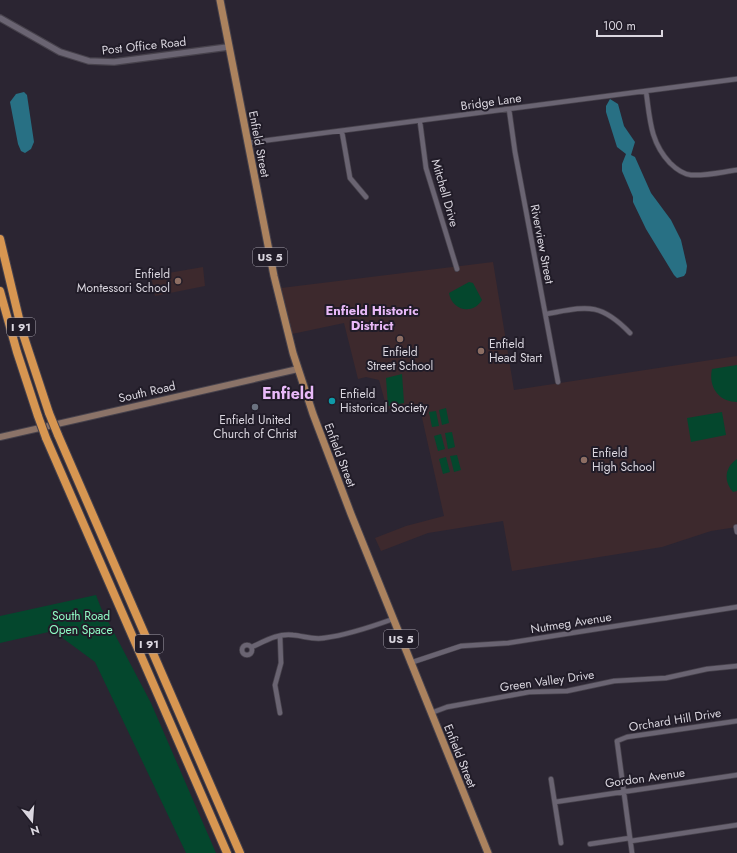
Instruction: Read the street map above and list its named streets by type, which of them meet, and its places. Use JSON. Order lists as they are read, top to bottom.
{
  "streets": {
    "highway": ["I 91"],
    "main road": ["Enfield Street", "US 5", "South Road"],
    "street": [
      "Post Office Road",
      "Bridge Lane",
      "Mitchell Drive",
      "Riverview Street",
      "Nutmeg Avenue",
      "Green Valley Drive",
      "Orchard Hill Drive",
      "Gordon Avenue"
    ]
  },
  "crossings": [
    ["Post Office Road", "Enfield Street"],
    ["Bridge Lane", "Enfield Street"],
    ["Bridge Lane", "Mitchell Drive"],
    ["Bridge Lane", "Riverview Street"],
    ["Enfield Street", "South Road"],
    ["Enfield Street", "Nutmeg Avenue"],
    ["Enfield Street", "Green Valley Drive"],
    ["Orchard Hill Drive", "Gordon Avenue"]
  ],
  "districts": ["Enfield Historic District", "Enfield"],
  "parks": ["South Road Open Space"],
  "places": [
    "Enfield Montessori School",
    "Enfield Street School",
    "Enfield Head Start",
    "Enfield Historical Society",
    "Enfield United Church of Christ",
    "Enfield High School"
  ],
  "scale_bar": "100 m",
  "north": "bottom"
}
